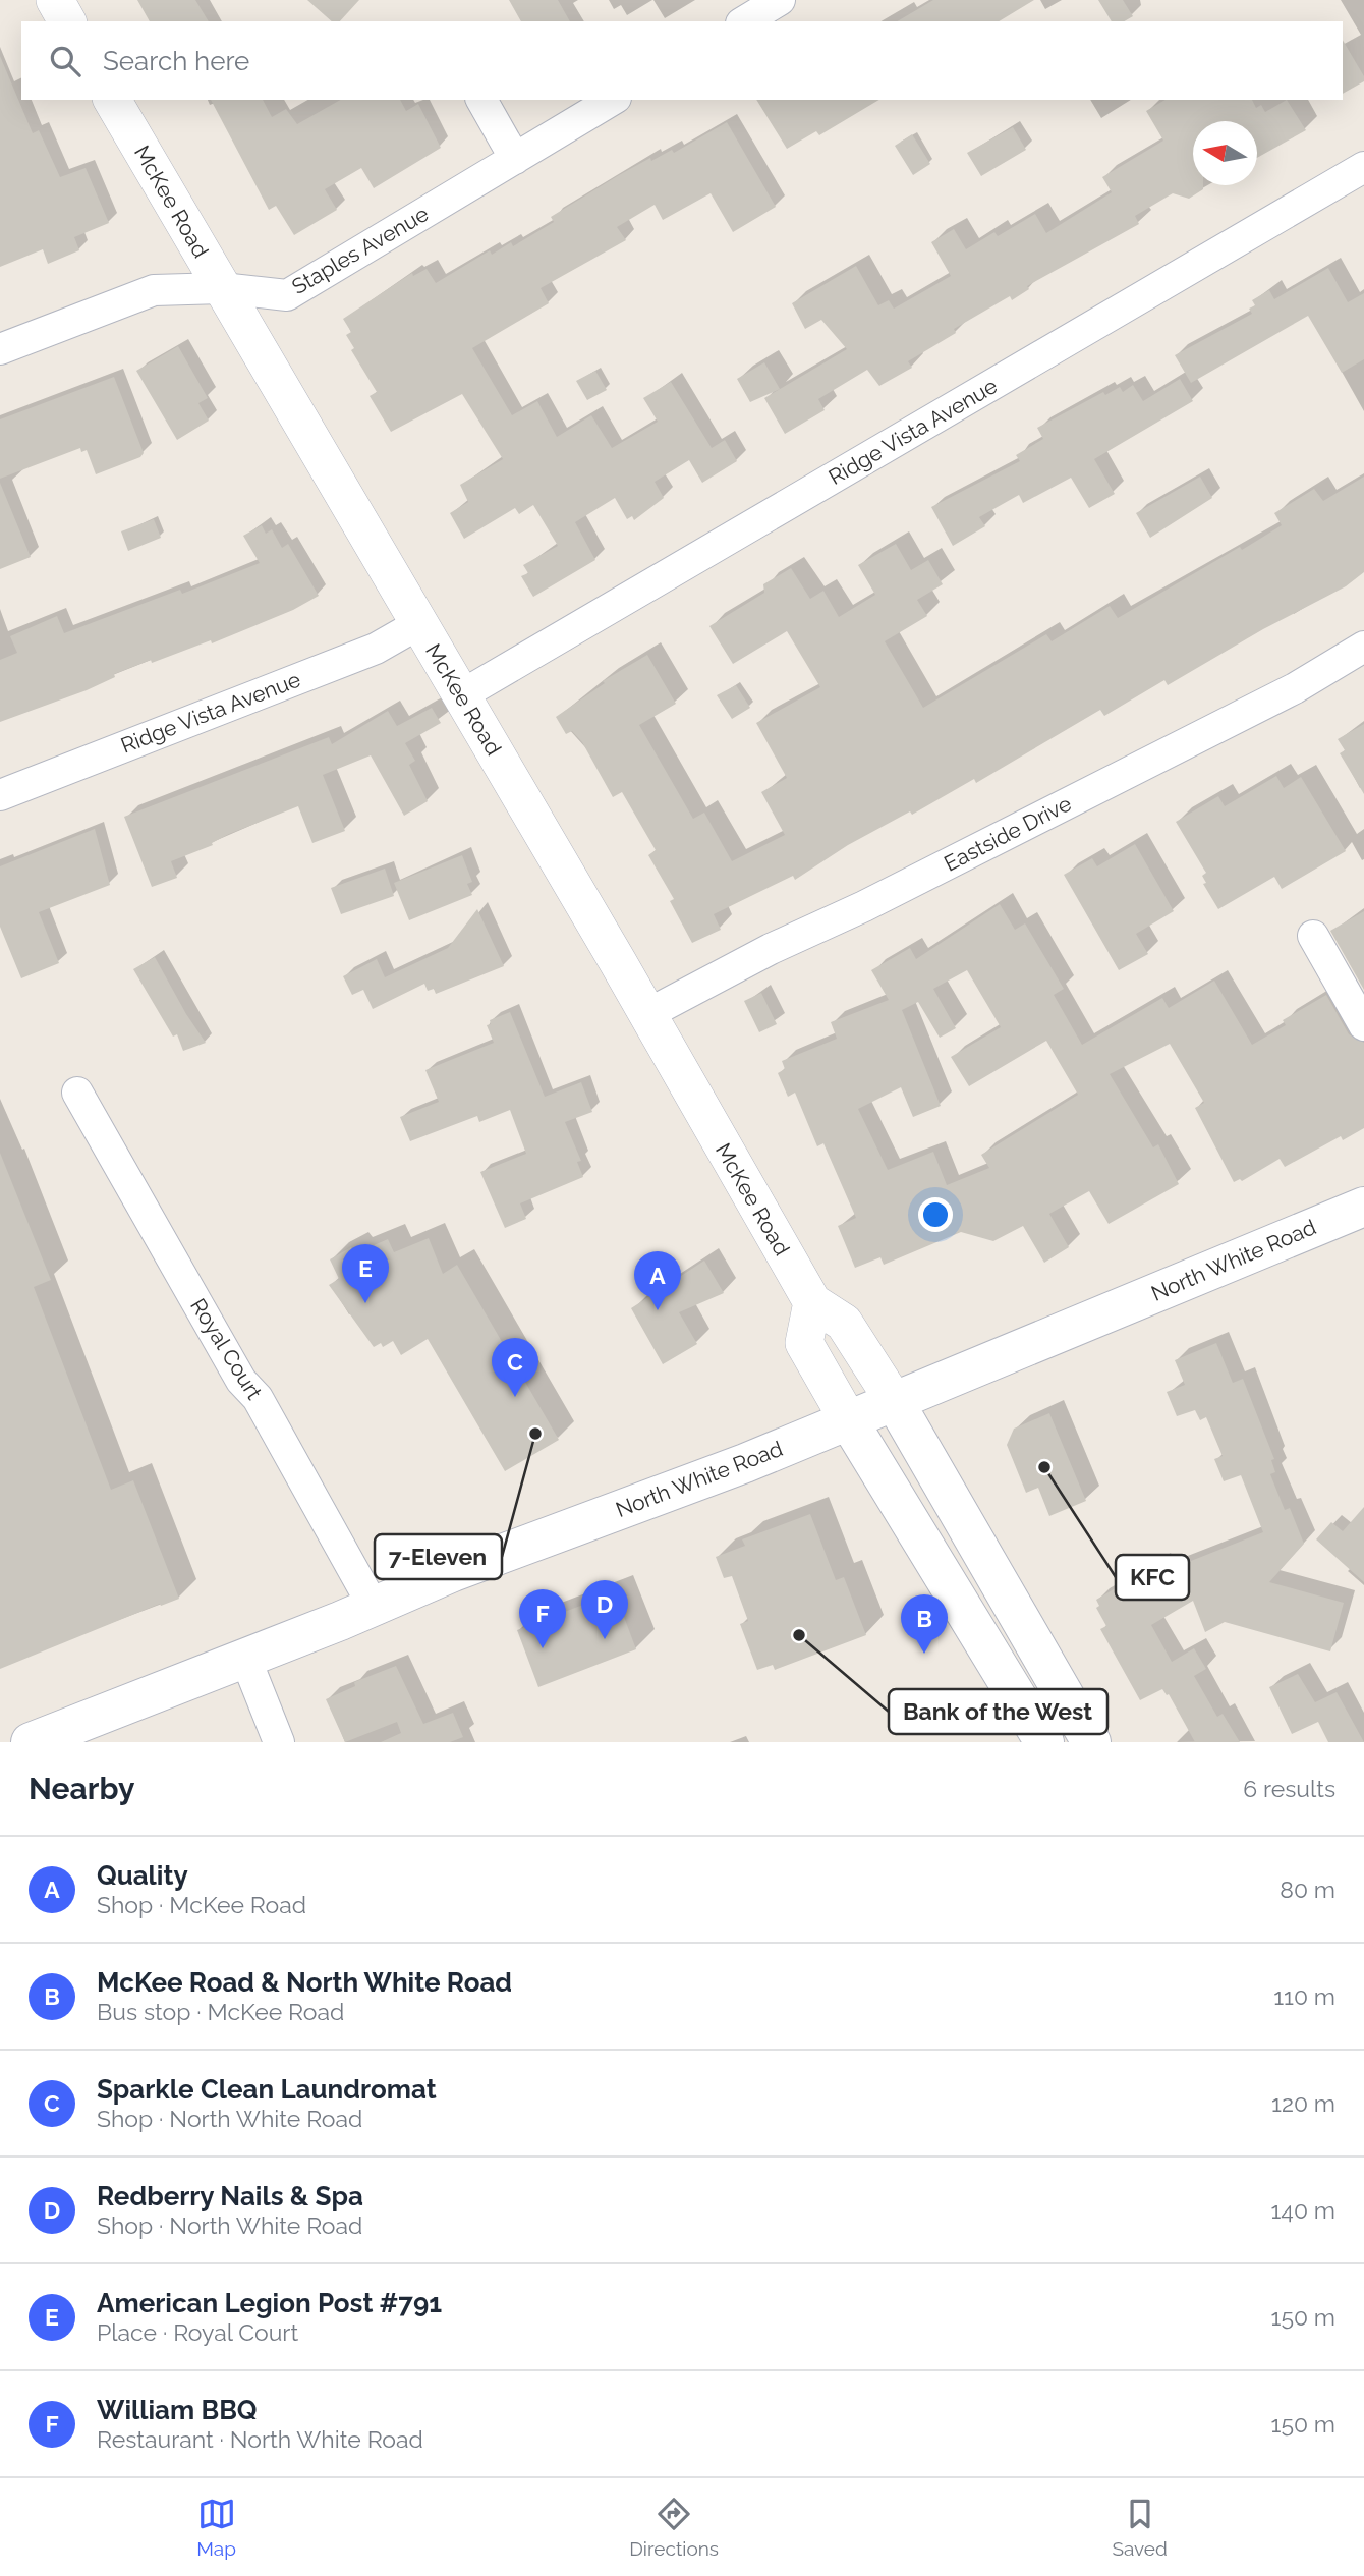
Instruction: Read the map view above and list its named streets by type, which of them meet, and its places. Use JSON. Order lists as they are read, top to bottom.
{
  "streets": {
    "main road": ["McKee Road", "North White Road"],
    "street": [
      "Staples Avenue",
      "Ridge Vista Avenue",
      "Eastside Drive",
      "Royal Court"
    ]
  },
  "crossings": [
    ["McKee Road", "Staples Avenue"],
    ["McKee Road", "Ridge Vista Avenue"],
    ["McKee Road", "Eastside Drive"],
    ["McKee Road", "North White Road"],
    ["North White Road", "Royal Court"]
  ],
  "places": ["7-Eleven", "KFC", "Bank of the West"],
  "north": "left",
  "page": {
    "search": "Search here",
    "pins": [
      "E",
      "A",
      "C",
      "D",
      "F",
      "B"
    ],
    "heading": ["Nearby", "6 results"],
    "list": [
      {
        "mark": "A",
        "name": "Quality",
        "note": "Shop · McKee Road",
        "value": "80 m"
      },
      {
        "mark": "B",
        "name": "McKee Road & North White Road",
        "note": "Bus stop · McKee Road",
        "value": "110 m"
      },
      {
        "mark": "C",
        "name": "Sparkle Clean Laundromat",
        "note": "Shop · North White Road",
        "value": "120 m"
      },
      {
        "mark": "D",
        "name": "Redberry Nails & Spa",
        "note": "Shop · North White Road",
        "value": "140 m"
      },
      {
        "mark": "E",
        "name": "American Legion Post #791",
        "note": "Place · Royal Court",
        "value": "150 m"
      },
      {
        "mark": "F",
        "name": "William BBQ",
        "note": "Restaurant · North White Road",
        "value": "150 m"
      }
    ],
    "nav": ["Map", "Directions", "Saved"]
  }
}
